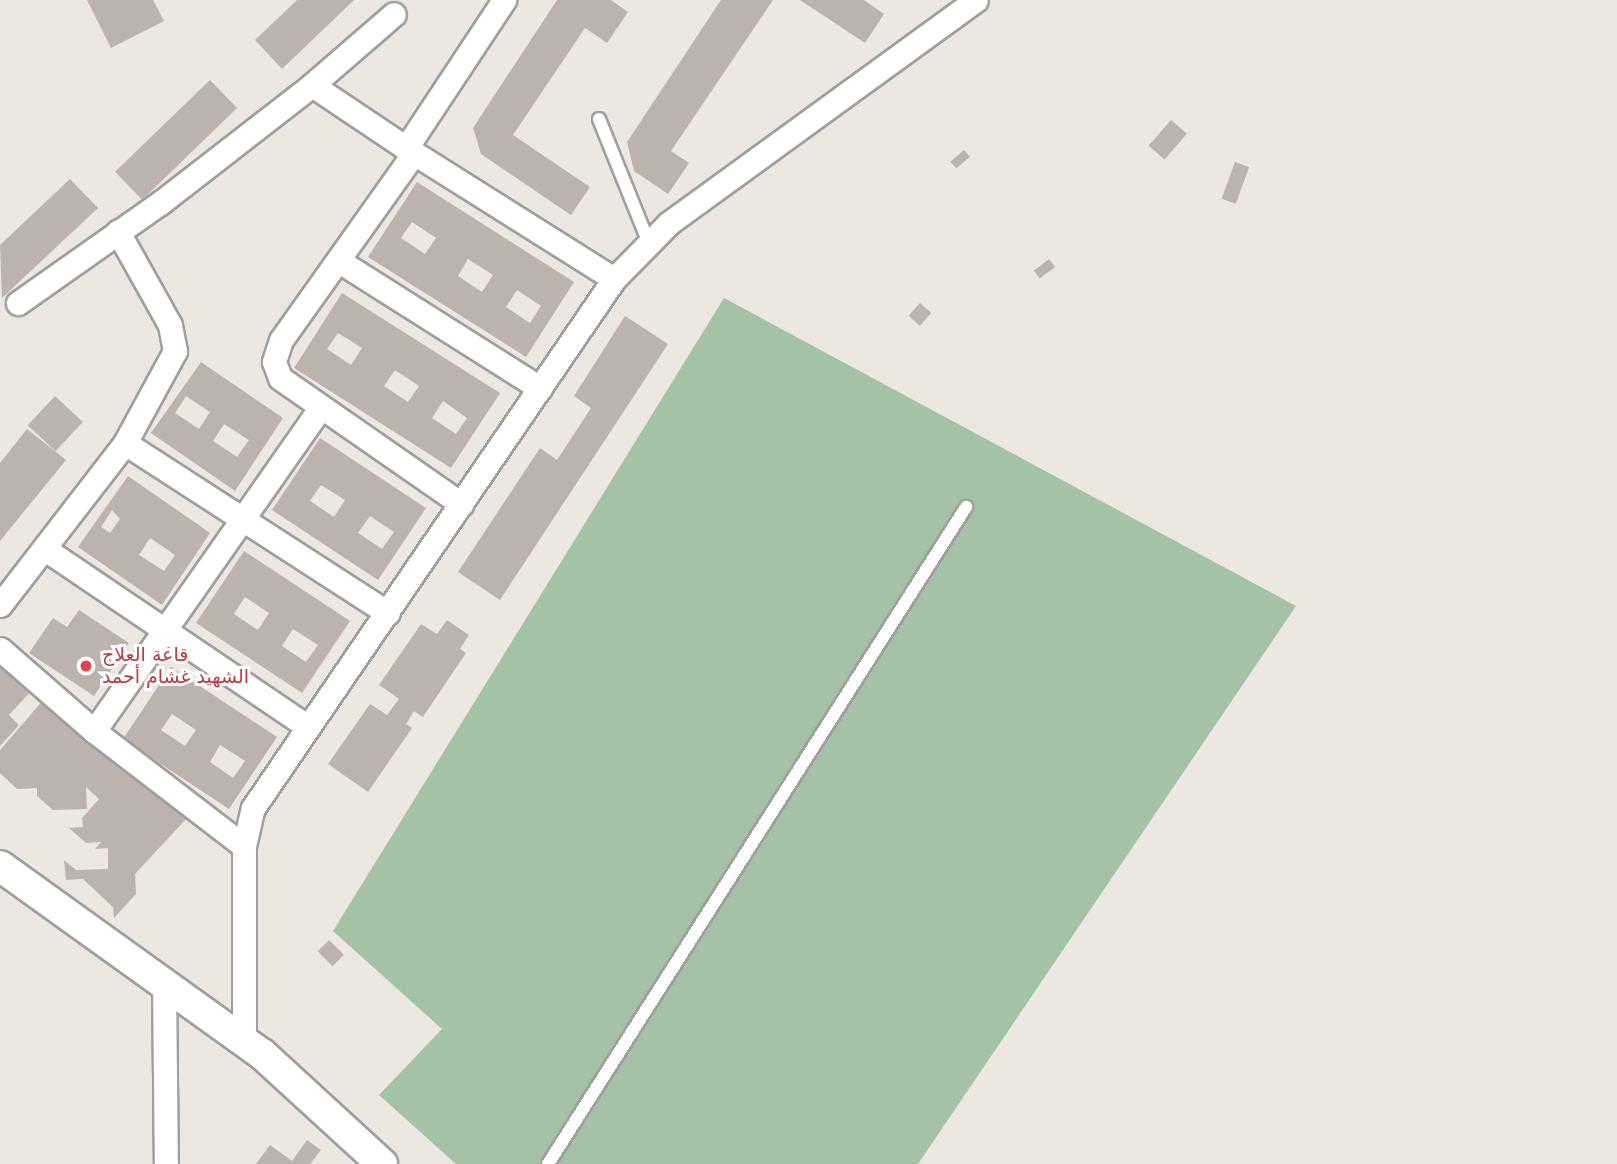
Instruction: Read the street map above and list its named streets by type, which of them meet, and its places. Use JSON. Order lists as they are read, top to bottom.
{
  "places": ["قاعة العلاج الشهيد غشام أحمد"]
}
